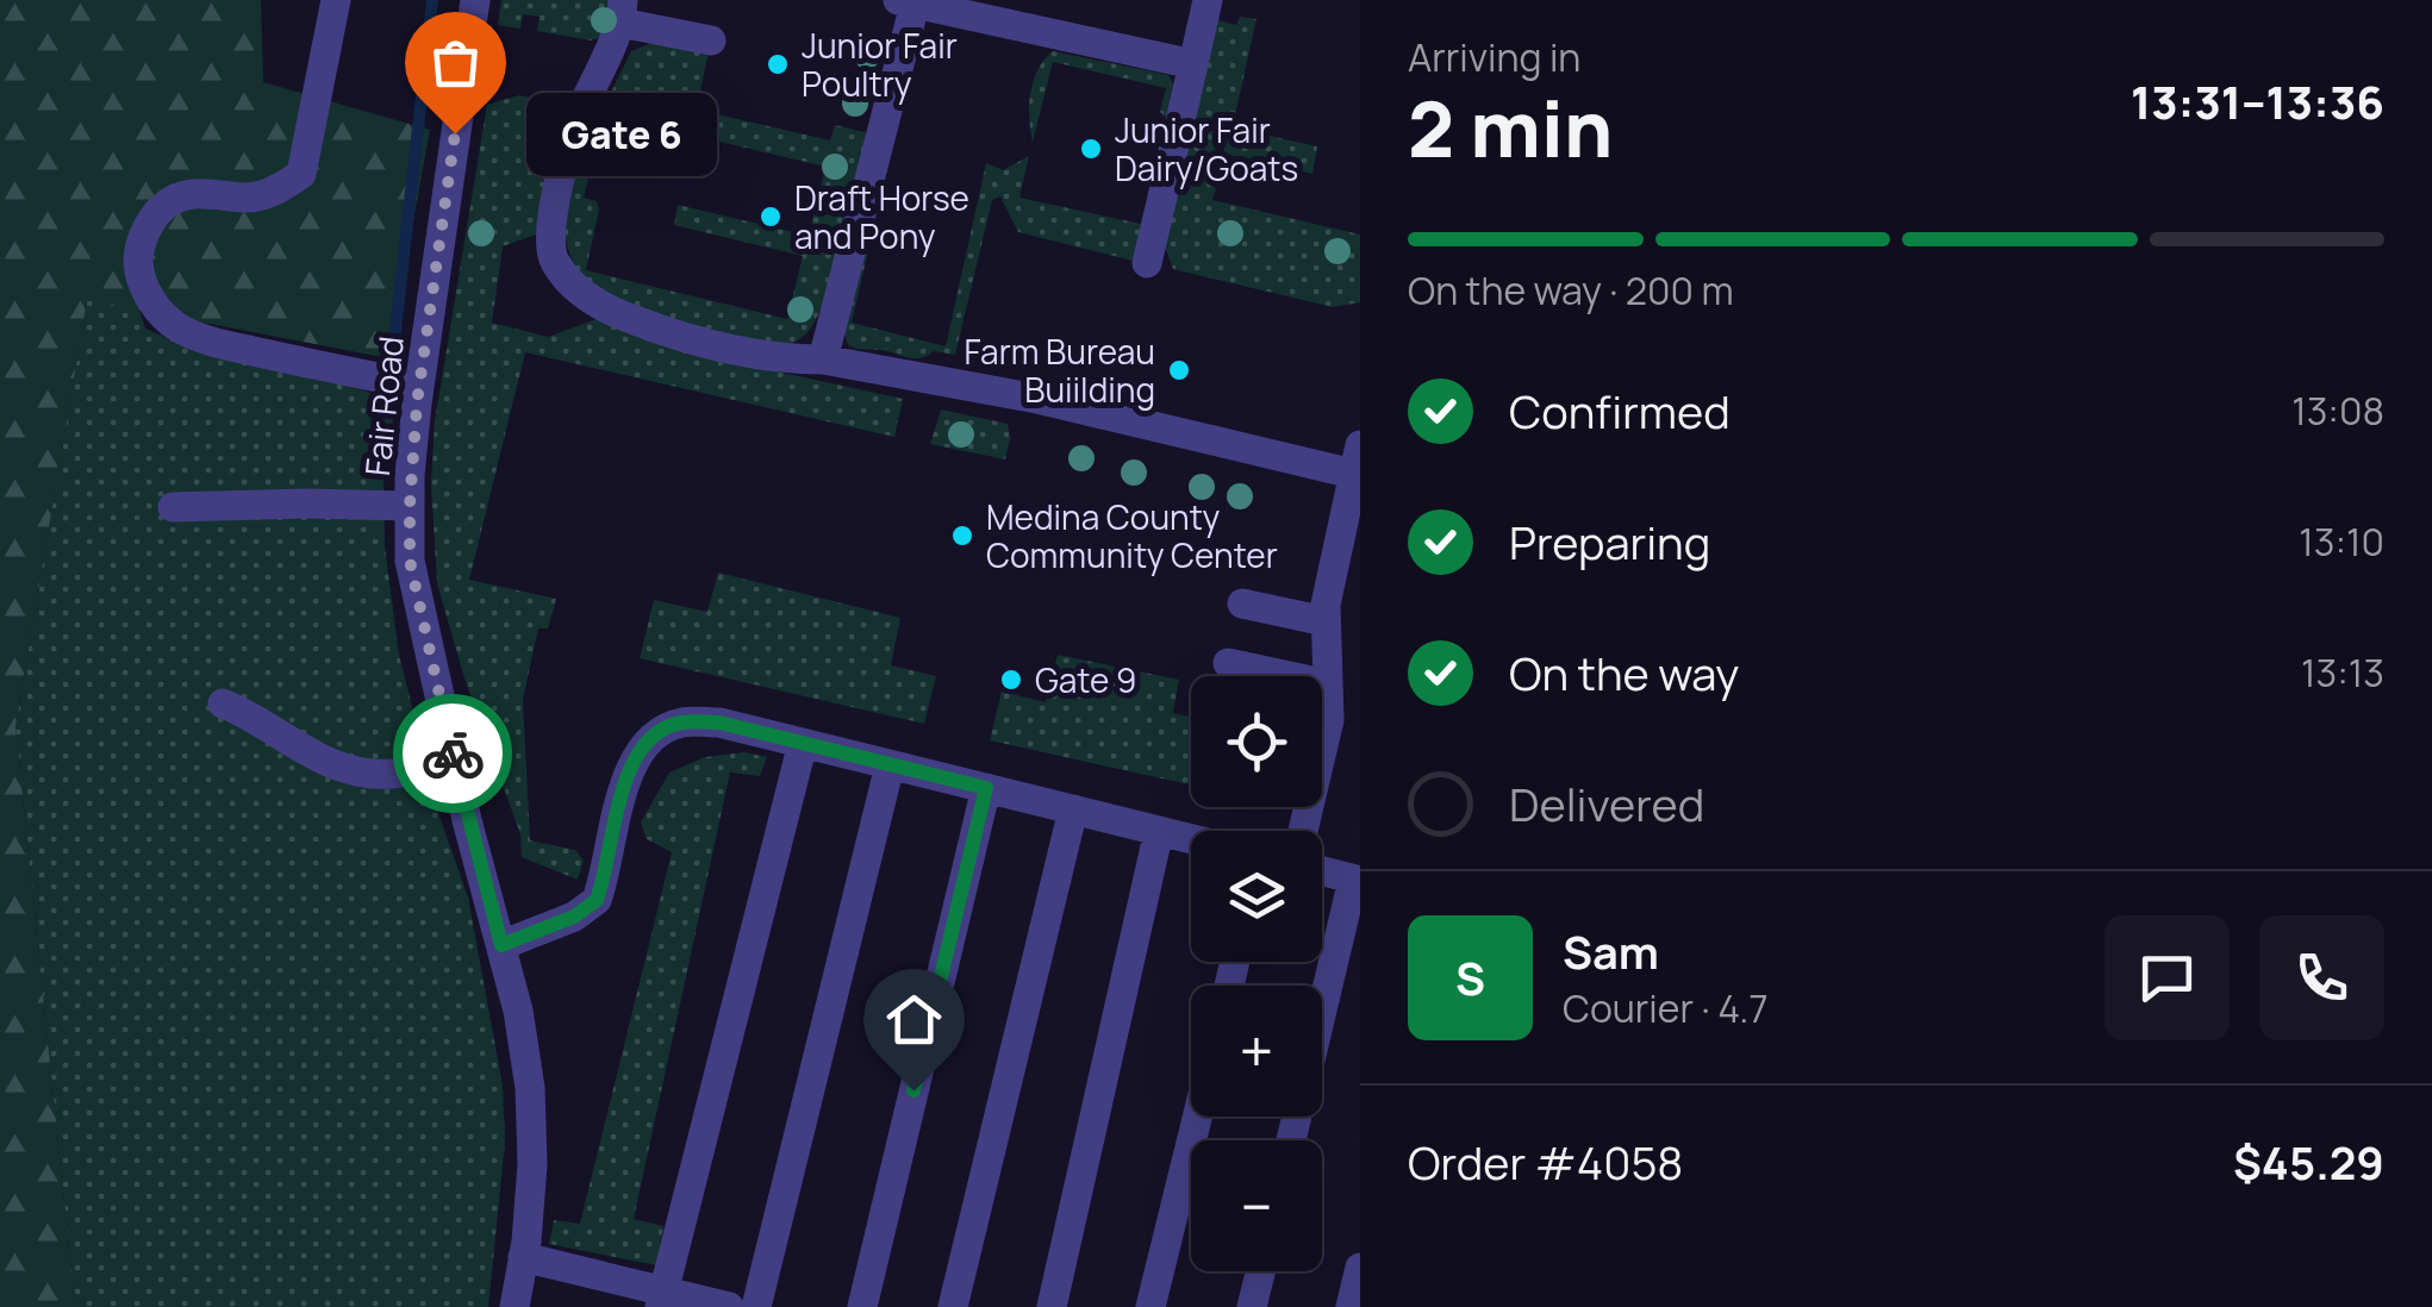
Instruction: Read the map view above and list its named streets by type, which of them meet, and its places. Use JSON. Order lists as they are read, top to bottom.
{
  "streets": {
    "street": ["Fair Road"]
  },
  "places": [
    "Junior Fair Poultry",
    "Gate 6",
    "Junior Fair Dairy/Goats",
    "Draft Horse and Pony",
    "Farm Bureau Buiilding",
    "Medina County Community Center",
    "Gate 9"
  ],
  "page": {
    "heading": ["2 min", "Arriving in", "13:31–13:36"],
    "panel": [
      "Sam",
      "Courier · 4.7",
      "Order #4058",
      "$45.29"
    ],
    "bubble": "Gate 6",
    "bar": "On the way · 200 m",
    "list": [
      ["Confirmed", "13:08"],
      ["Preparing", "13:10"],
      ["On the way", "13:13"],
      "Delivered"
    ],
    "map_buttons": ["+", "−"],
    "round": "S"
  }
}
